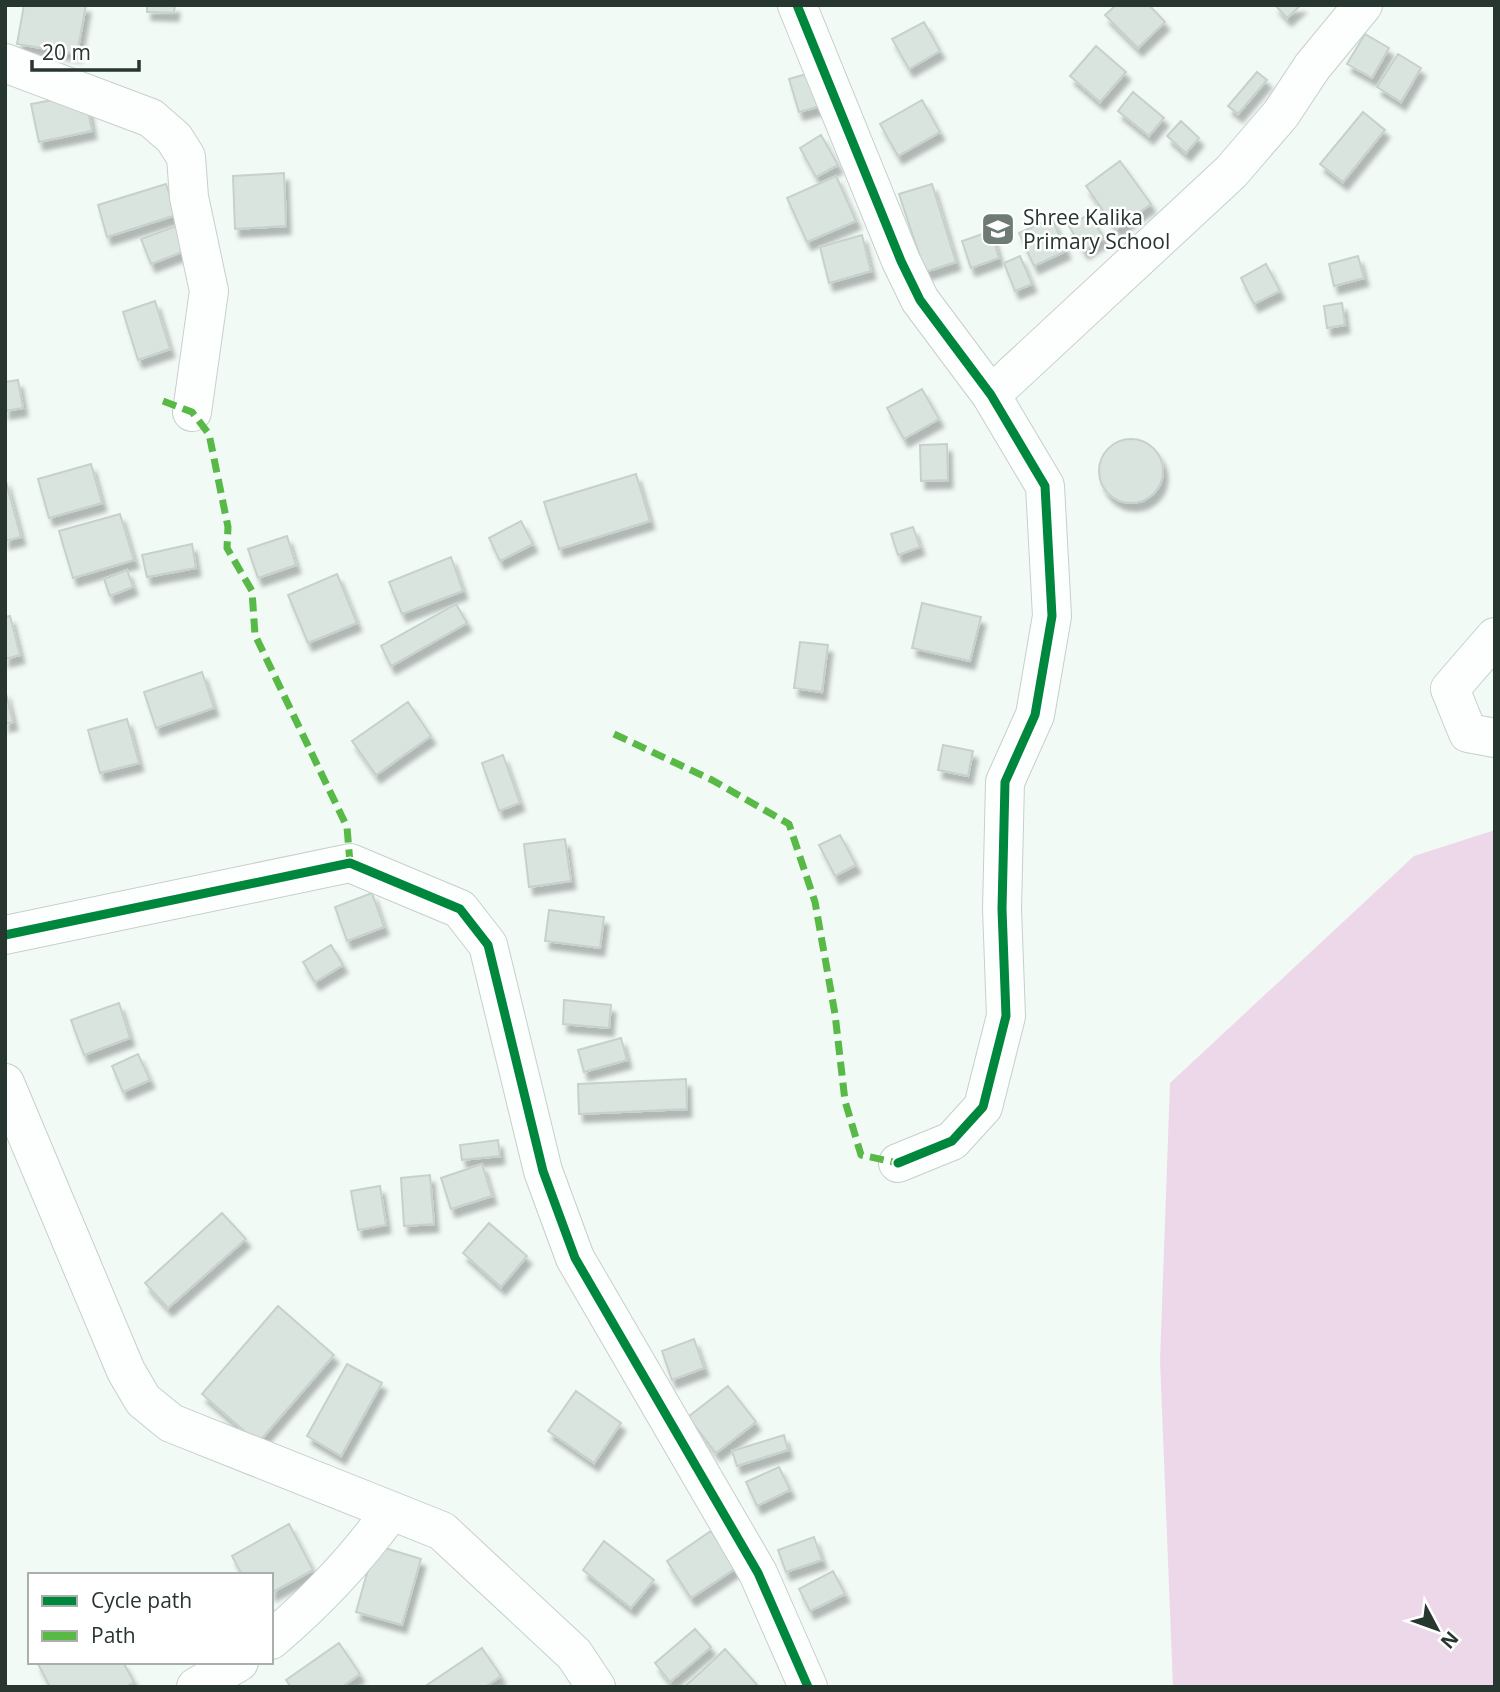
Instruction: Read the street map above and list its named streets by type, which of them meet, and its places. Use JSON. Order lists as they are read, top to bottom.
{
  "places": {
    "school or university": ["Shree Kalika Primary School"]
  },
  "legend": ["Cycle path", "Path"],
  "scale_bar": "20 m",
  "north": "bottom right"
}
